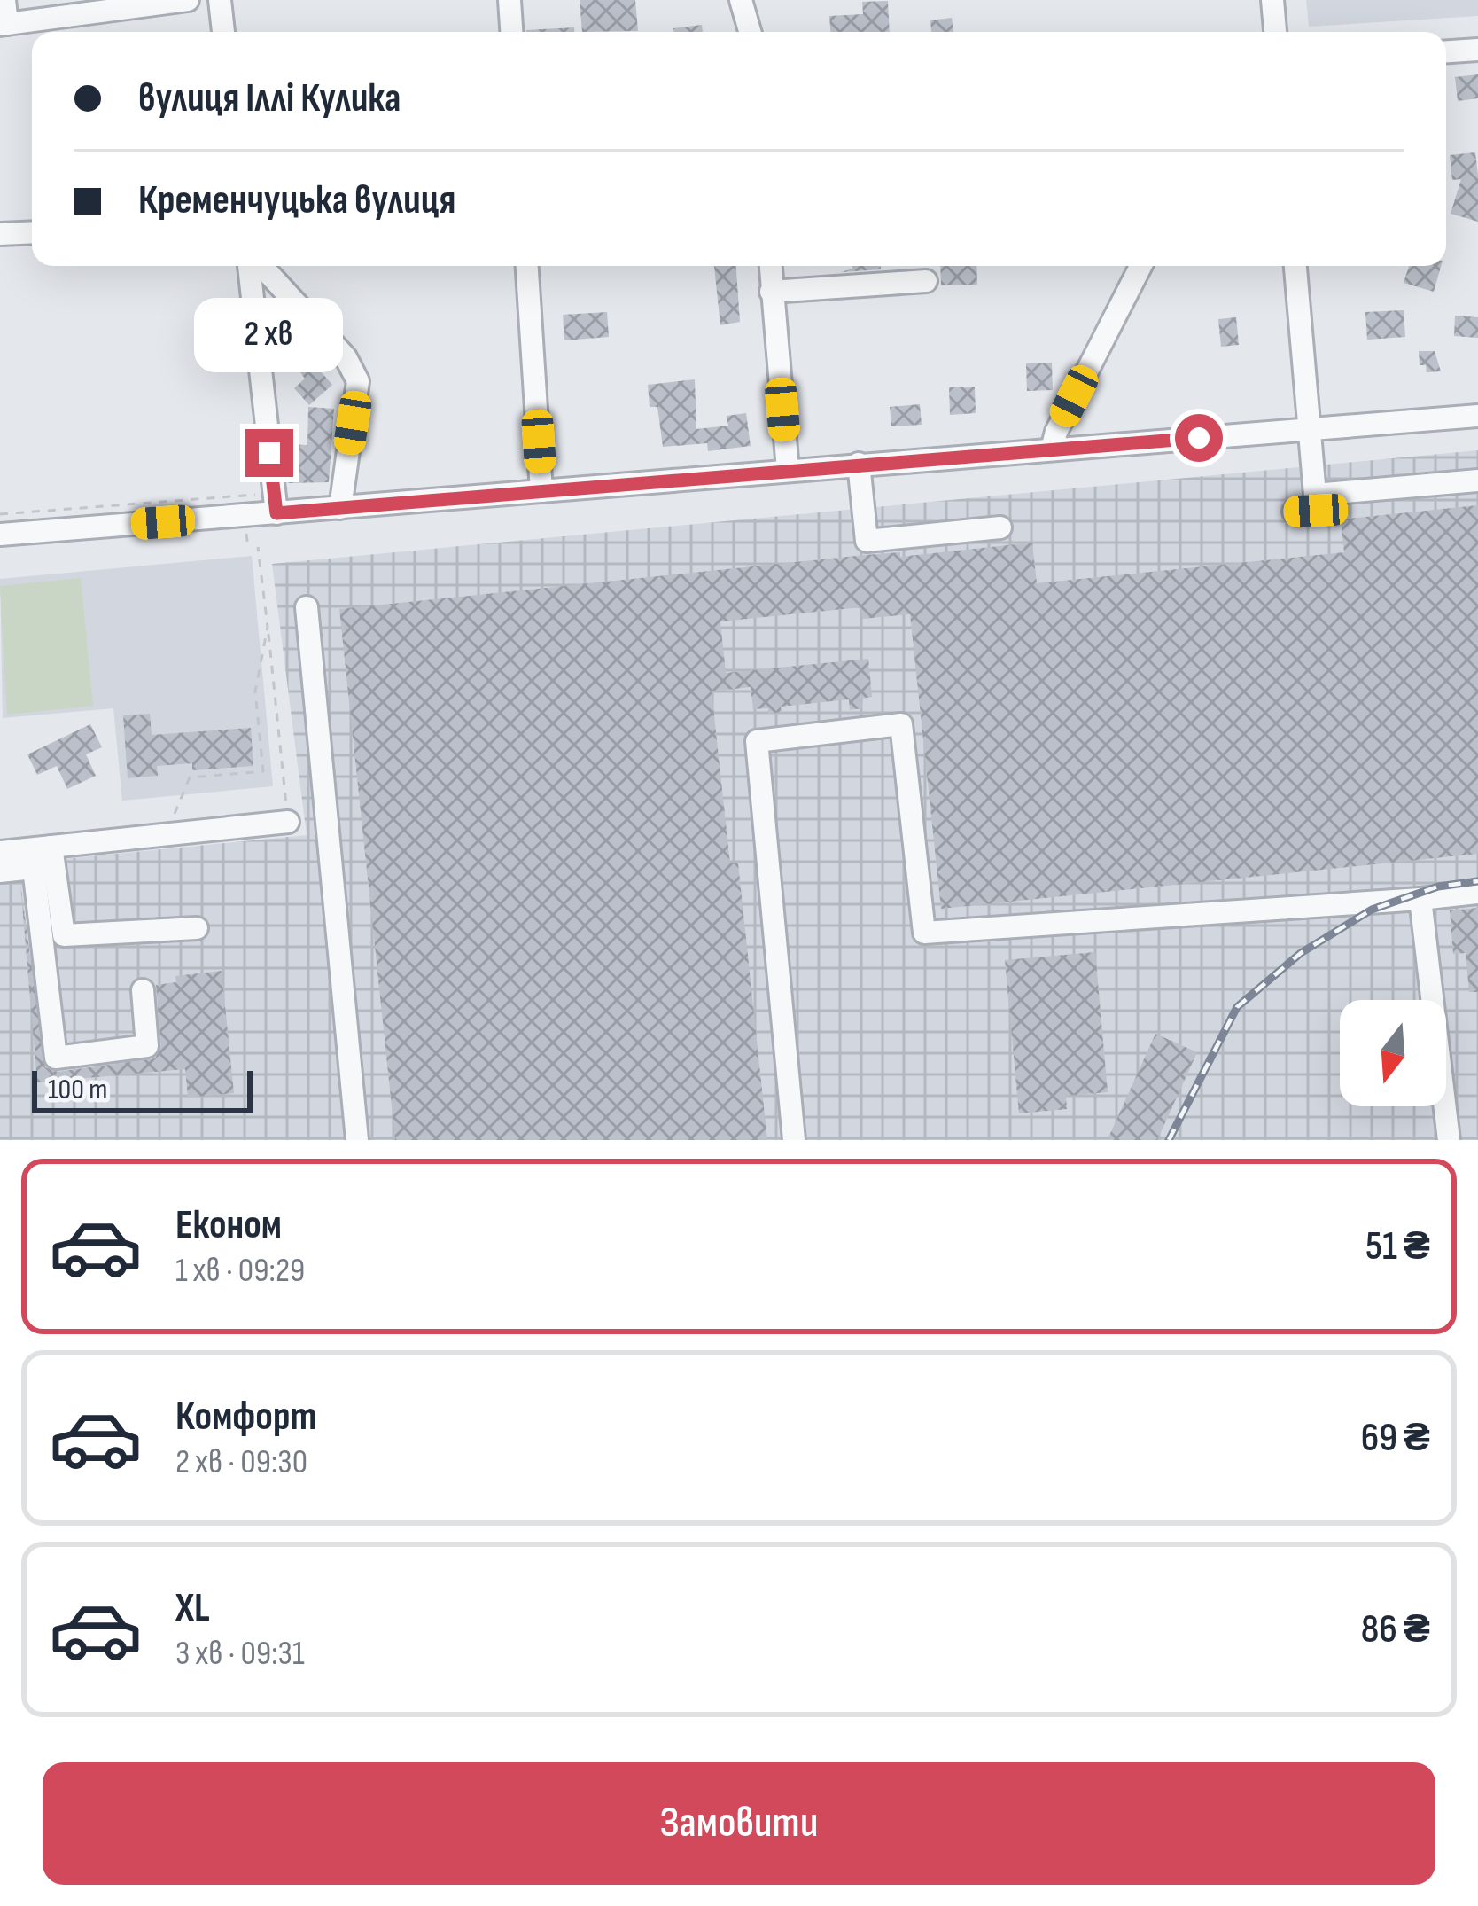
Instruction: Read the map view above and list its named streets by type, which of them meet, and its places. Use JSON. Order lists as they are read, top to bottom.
{
  "scale_bar": "100 m",
  "north": "bottom",
  "page": {
    "banner": ["вулиця Іллі Кулика", "Кременчуцька вулиця"],
    "bubble": "2 хв",
    "scale": "100 m",
    "list": [
      {
        "name": "Економ",
        "note": "1 хв · 09:29",
        "value": "51 ₴"
      },
      {
        "name": "Комфорт",
        "note": "2 хв · 09:30",
        "value": "69 ₴"
      },
      {
        "name": "XL",
        "note": "3 хв · 09:31",
        "value": "86 ₴"
      }
    ],
    "buttons": "Замовити"
  }
}
